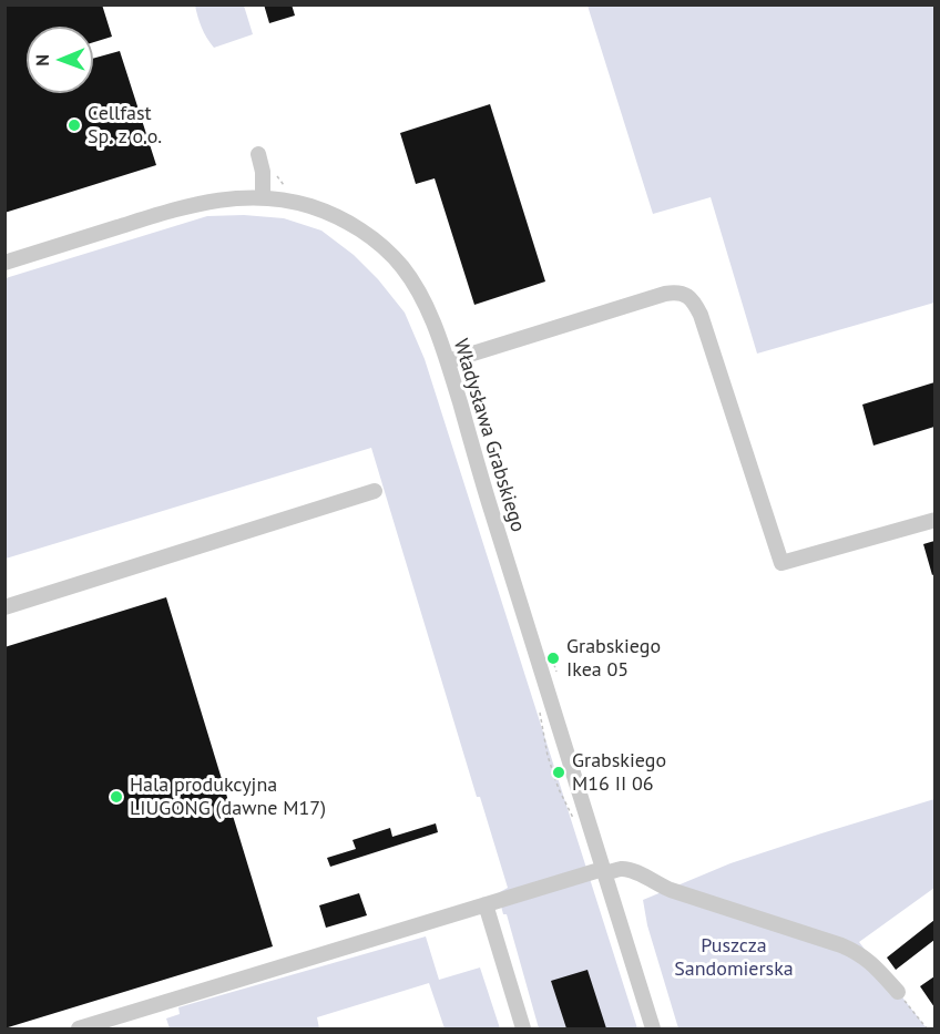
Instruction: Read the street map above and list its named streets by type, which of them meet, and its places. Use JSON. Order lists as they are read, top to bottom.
{
  "streets": {
    "street": ["Władysława Grabskiego"]
  },
  "parks": ["Puszcza Sandomierska"],
  "places": [
    "Cellfast Sp. z o.o.",
    "Grabskiego Ikea 05",
    "Grabskiego M16 II 06",
    "Hala produkcyjna LIUGONG (dawne M17)"
  ],
  "north": "left"
}
